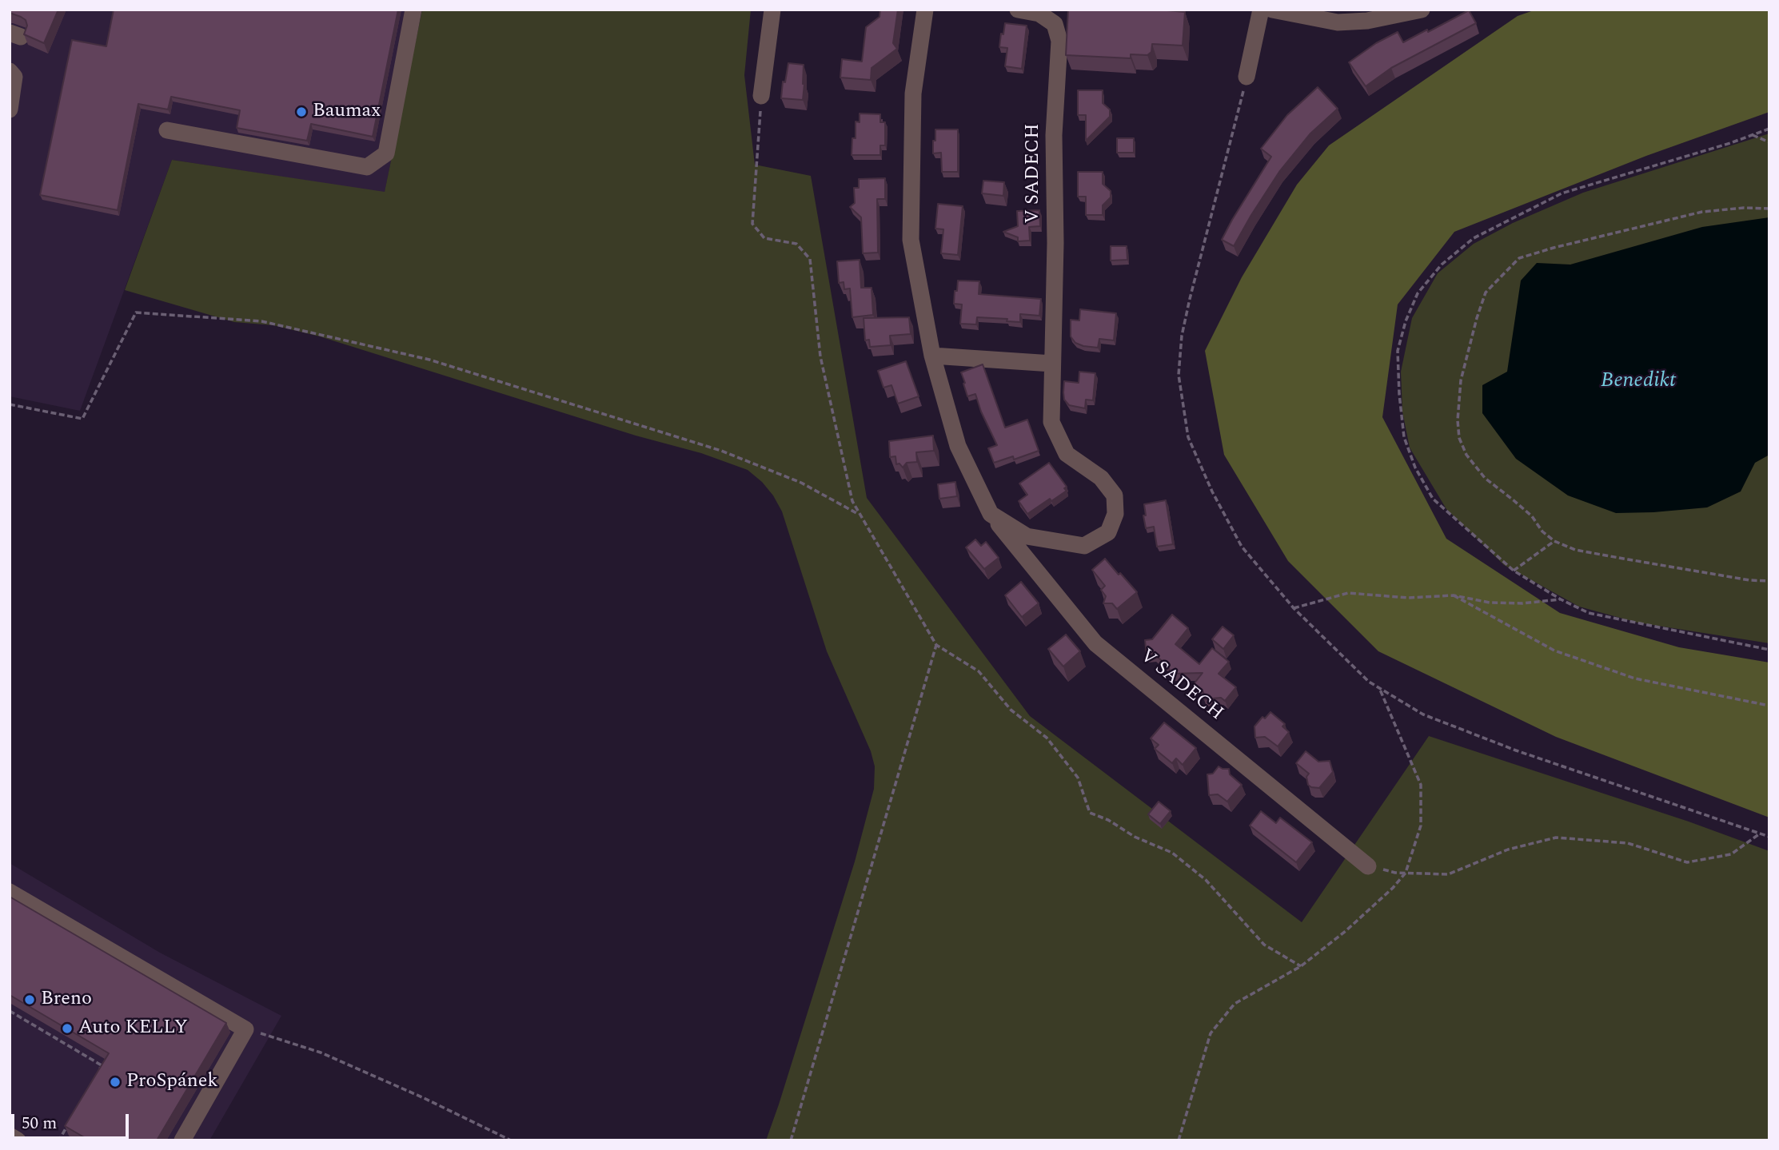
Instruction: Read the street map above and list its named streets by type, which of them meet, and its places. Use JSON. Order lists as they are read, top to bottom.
{
  "streets": {
    "street": ["V SADECH"]
  },
  "water": ["Benedikt"],
  "places": [
    "Baumax",
    "Breno",
    "Auto KELLY",
    "ProSpánek"
  ],
  "scale_bar": "50 m"
}
